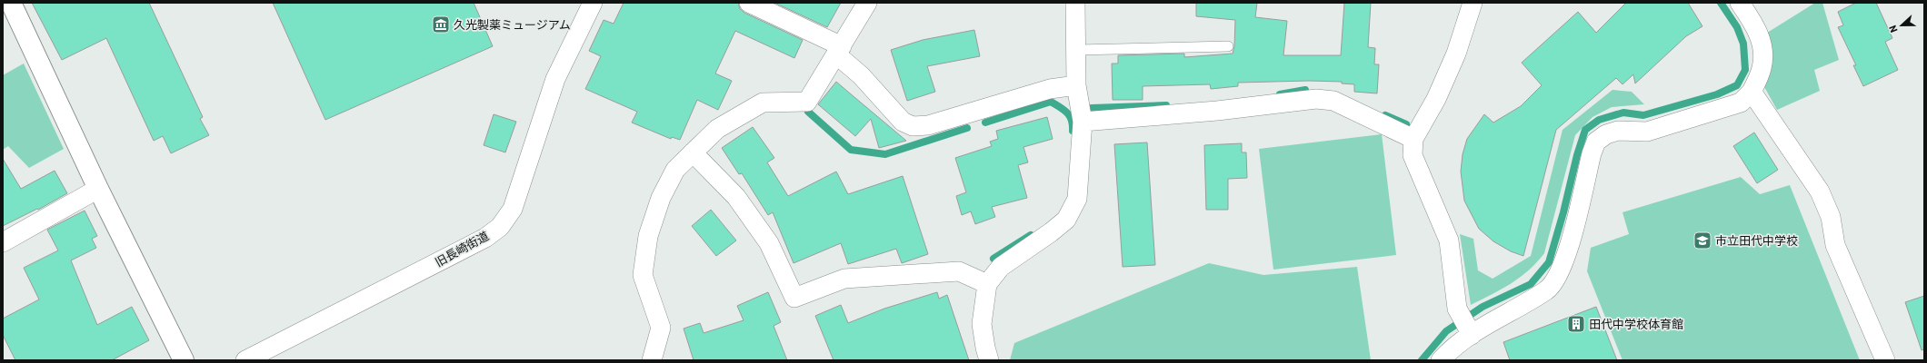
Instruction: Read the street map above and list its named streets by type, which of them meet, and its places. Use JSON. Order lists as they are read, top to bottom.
{
  "streets": {
    "street": ["旧長崎街道"]
  },
  "places": {
    "museum": ["久光製薬ミュージアム"],
    "school or university": ["市立田代中学校"],
    "building": ["田代中学校体育館"]
  },
  "north": "left"
}
